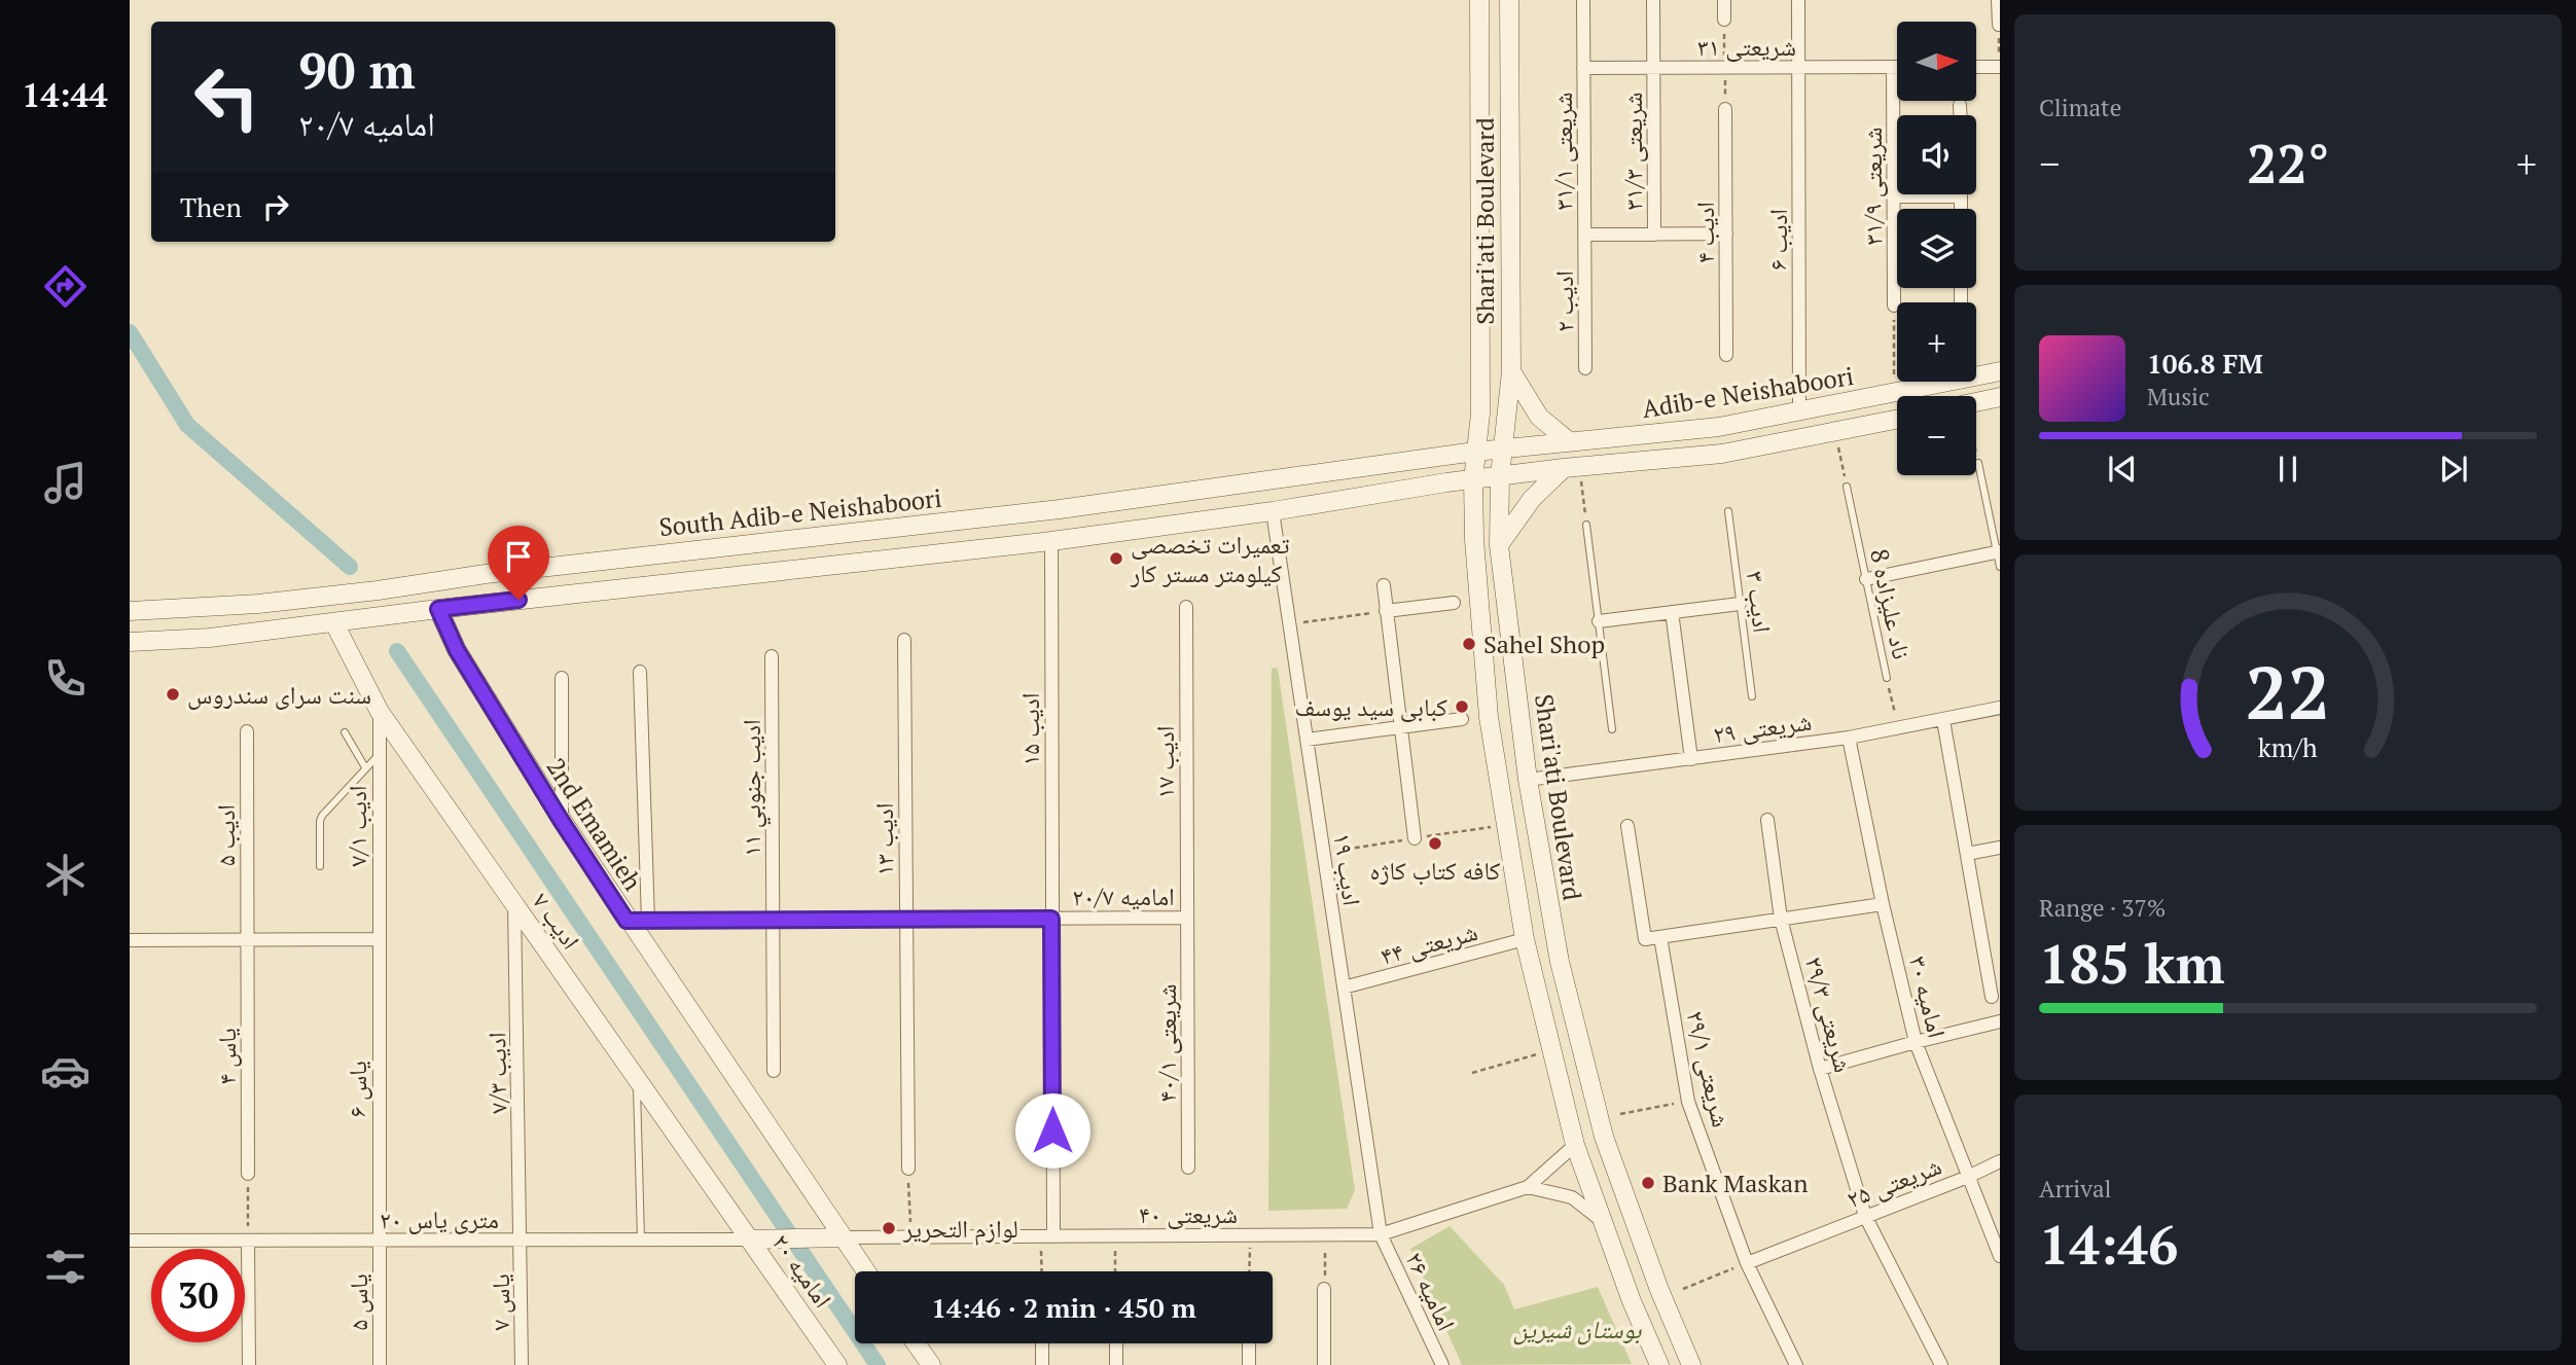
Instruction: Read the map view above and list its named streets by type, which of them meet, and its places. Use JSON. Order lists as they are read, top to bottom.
{
  "streets": {
    "main road": [
      "Shari'ati Boulevard",
      "Adib-e Neishaboori",
      "South Adib-e Neishaboori",
      "2nd Emamieh",
      "ادیب ۷",
      "امامیه ۲۰"
    ],
    "street": [
      "شریعتی ۳۱",
      "شریعتی ۳۱/۱",
      "شریعتی ۳۱/۳",
      "شریعتی ۳۱/۹",
      "ادیب ۴",
      "ادیب ۶",
      "ادیب ۲",
      "شریعتی ۲۹",
      "ادیب ۱۵",
      "ادیب ۱۷",
      "ادیب جنوبي ١١",
      "ادیب ۷/۱",
      "ادیب ۵",
      "ادیب ۱۳",
      "ادیب ۱۹",
      "امامیه ۲۰/۷",
      "شریعتی ۴۴",
      "امامیه ۳۰",
      "شریعتی ۲۹/۳",
      "شریعتی ۴۰/۱",
      "یاس ۴",
      "شریعتی ۲۹/۱",
      "ادیب ۷/۳",
      "یاس ۶",
      "شریعتی ۲۵",
      "شریعتی ۴۰",
      "۲۰ متری یاس",
      "امامیه ۲۶",
      "یاس ۵",
      "یاس ۷"
    ],
    "lane": ["ادیب ۳", "ناد علیزاده 8"]
  },
  "crossings": [
    ["شریعتی ۳۱", "شریعتی ۳۱/۱"],
    ["شریعتی ۳۱", "شریعتی ۳۱/۳"],
    ["شریعتی ۳۱", "شریعتی ۳۱/۹"],
    ["شریعتی ۳۱", "ادیب ۶"],
    ["شریعتی ۳۱/۱", "ادیب ۲"],
    ["Shari'ati Boulevard", "Adib-e Neishaboori"],
    ["Shari'ati Boulevard", "South Adib-e Neishaboori"],
    ["Shari'ati Boulevard", "شریعتی ۲۹"],
    ["Shari'ati Boulevard", "شریعتی ۴۴"],
    ["Shari'ati Boulevard", "شریعتی ۴۰"],
    ["ادیب ۶", "Adib-e Neishaboori"],
    ["Adib-e Neishaboori", "South Adib-e Neishaboori"],
    ["ناد علیزاده 8", "شریعتی ۲۹"],
    ["شریعتی ۲۹", "امامیه ۳۰"],
    ["ادیب ۱۵", "امامیه ۲۰/۷"],
    ["ادیب ۱۵", "شریعتی ۴۰"],
    ["ادیب ۱۷", "امامیه ۲۰/۷"],
    ["ادیب ۱۷", "شریعتی ۴۰/۱"],
    ["ادیب جنوبي ١١", "امامیه ۲۰/۷"],
    ["2nd Emamieh", "امامیه ۲۰/۷"],
    ["2nd Emamieh", "شریعتی ۴۰"],
    ["2nd Emamieh", "امامیه ۲۰"],
    ["ادیب ۷/۱", "ادیب ۷"],
    ["ادیب ۷/۱", "یاس ۶"],
    ["ادیب ۵", "یاس ۴"],
    ["ادیب ۱۳", "امامیه ۲۰/۷"],
    ["ادیب ۱۹", "شریعتی ۴۴"],
    ["ادیب ۱۹", "شریعتی ۴۰"],
    ["ادیب ۱۹", "امامیه ۲۶"],
    ["امامیه ۲۰/۷", "شریعتی ۴۰/۱"],
    ["ادیب ۷", "ادیب ۷/۳"],
    ["ادیب ۷", "۲۰ متری یاس"],
    ["ادیب ۷", "امامیه ۲۰"],
    ["امامیه ۳۰", "شریعتی ۲۵"],
    ["شریعتی ۲۹/۳", "شریعتی ۲۵"],
    ["شریعتی ۲۹/۱", "شریعتی ۲۵"],
    ["ادیب ۷/۳", "۲۰ متری یاس"],
    ["ادیب ۷/۳", "یاس ۷"],
    ["یاس ۶", "۲۰ متری یاس"],
    ["یاس ۶", "یاس ۵"],
    ["شریعتی ۴۰", "امامیه ۲۰"],
    ["شریعتی ۴۰", "امامیه ۲۶"],
    ["۲۰ متری یاس", "امامیه ۲۰"],
    ["۲۰ متری یاس", "یاس ۵"],
    ["۲۰ متری یاس", "یاس ۷"]
  ],
  "parks": ["بوستان شیرین"],
  "places": [
    "تعمیرات تخصصی کیلومتر مستر کار",
    "Sahel Shop",
    "سنت سرای سندروس",
    "کبابی سید یوسف",
    "کافه کتاب کاژه",
    "Bank Maskan",
    "لوازم التحریر"
  ],
  "north": "right",
  "page": {
    "tabs": "14:44",
    "tile": [
      "Climate",
      ["Range · 37%", "185 km"],
      ["Arrival", "14:46"]
    ],
    "map_buttons": ["+", "−"],
    "turn": ["90 m", "امامیه ۲۰/۷"],
    "heat": ["−", "22°", "+"],
    "then": "Then",
    "song": ["106.8 FM", "Music"],
    "limit": "30",
    "trip": "14:46 · 2 min · 450 m",
    "gauge": ["22", "km/h"]
  }
}
